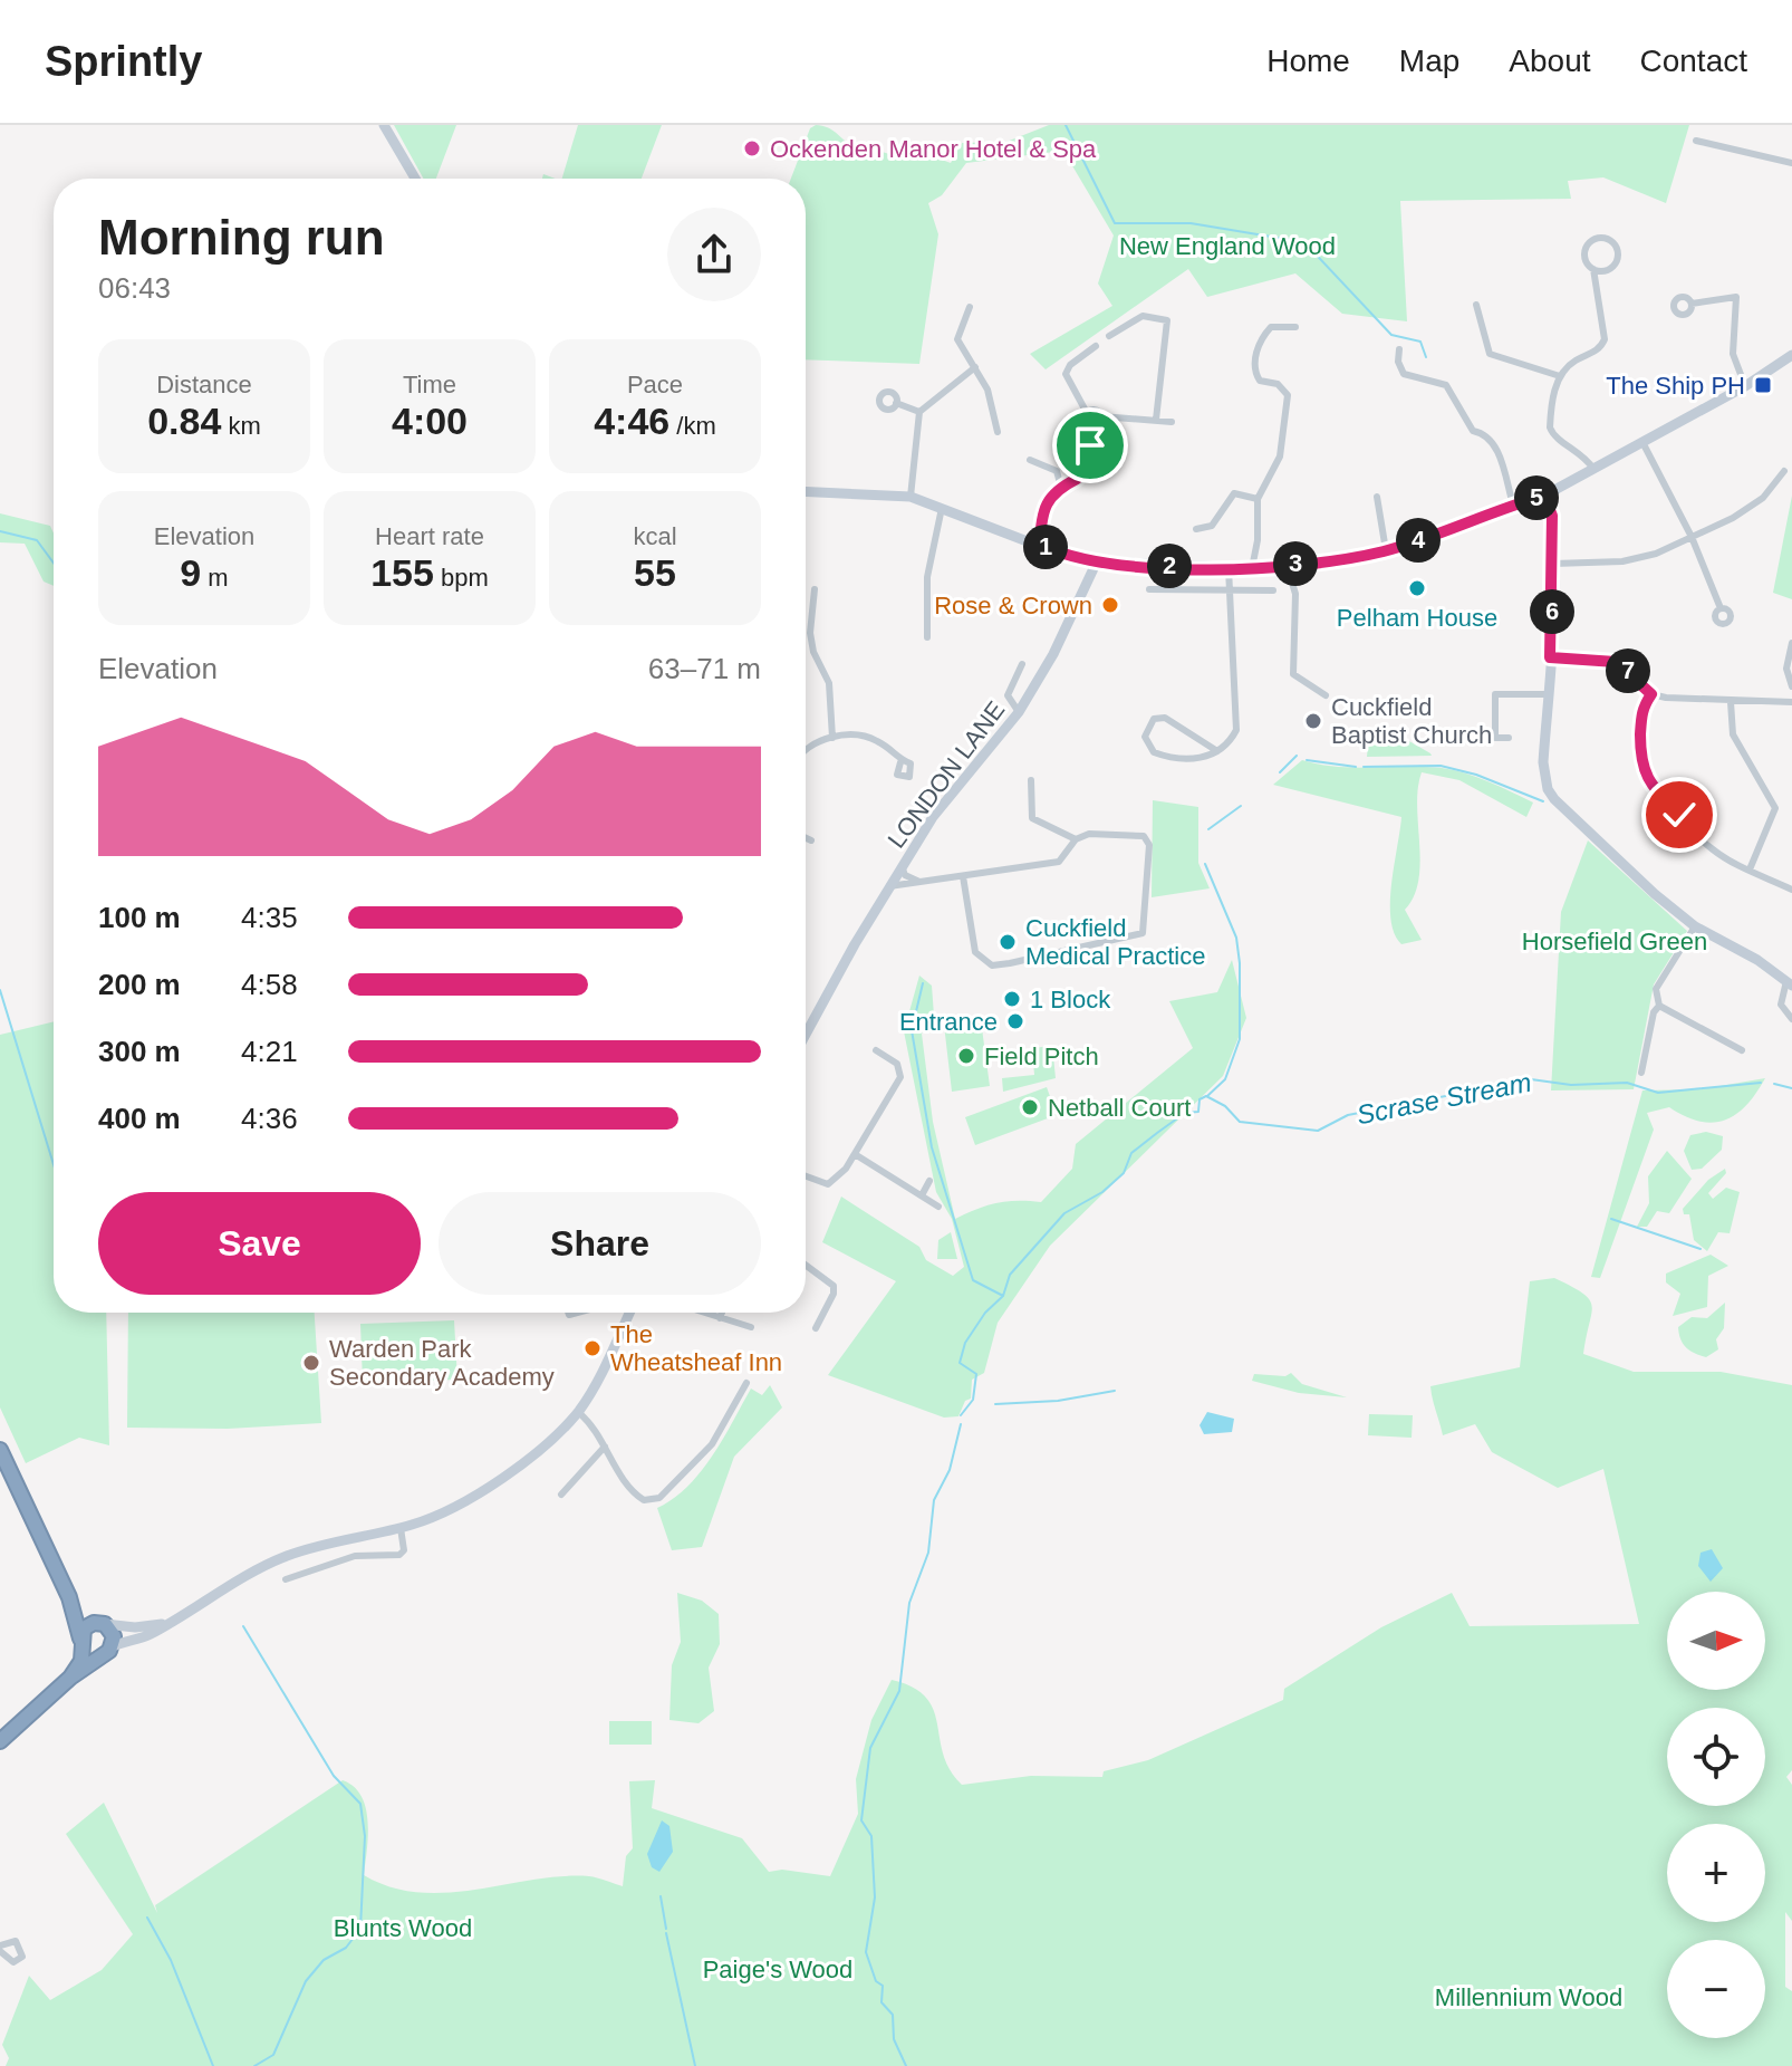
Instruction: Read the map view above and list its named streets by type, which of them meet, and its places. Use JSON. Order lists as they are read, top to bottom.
{
  "streets": {
    "main road": ["LONDON LANE"]
  },
  "water": ["Scrase Stream"],
  "parks": [
    "New England Wood",
    "Horsefield Green",
    "Blunts Wood",
    "Paige's Wood",
    "Millennium Wood"
  ],
  "places": {
    "other": [
      "Ockenden Manor Hotel & Spa",
      "Pelham House",
      "Rose & Crown",
      "Cuckfield Baptist Church",
      "Cuckfield Medical Practice",
      "1 Block",
      "Entrance",
      "Field Pitch",
      "Netball Court",
      "The Wheatsheaf Inn",
      "Warden Park Secondary Academy"
    ],
    "transit": ["The Ship PH"]
  },
  "north": "right",
  "page": {
    "header": "Sprintly",
    "nav": [
      "Home",
      "Map",
      "About",
      "Contact"
    ],
    "heading": ["Morning run", "06:43"],
    "stats": [
      ["Distance", "0.84 km"],
      ["Time", "4:00"],
      ["Pace", "4:46 /km"],
      ["Elevation", "9 m"],
      ["Heart rate", "155 bpm"],
      ["kcal", "55"]
    ],
    "pins": [
      "5",
      "4",
      "1",
      "3",
      "2",
      "6",
      "7"
    ],
    "chart": ["Elevation", "63–71 m"],
    "list": [
      {
        "name": "100 m",
        "note": "4:35"
      },
      {
        "name": "200 m",
        "note": "4:58"
      },
      {
        "name": "300 m",
        "note": "4:21"
      },
      {
        "name": "400 m",
        "note": "4:36"
      }
    ],
    "buttons": ["Save", "Share"],
    "map_buttons": ["+", "−"]
  }
}
